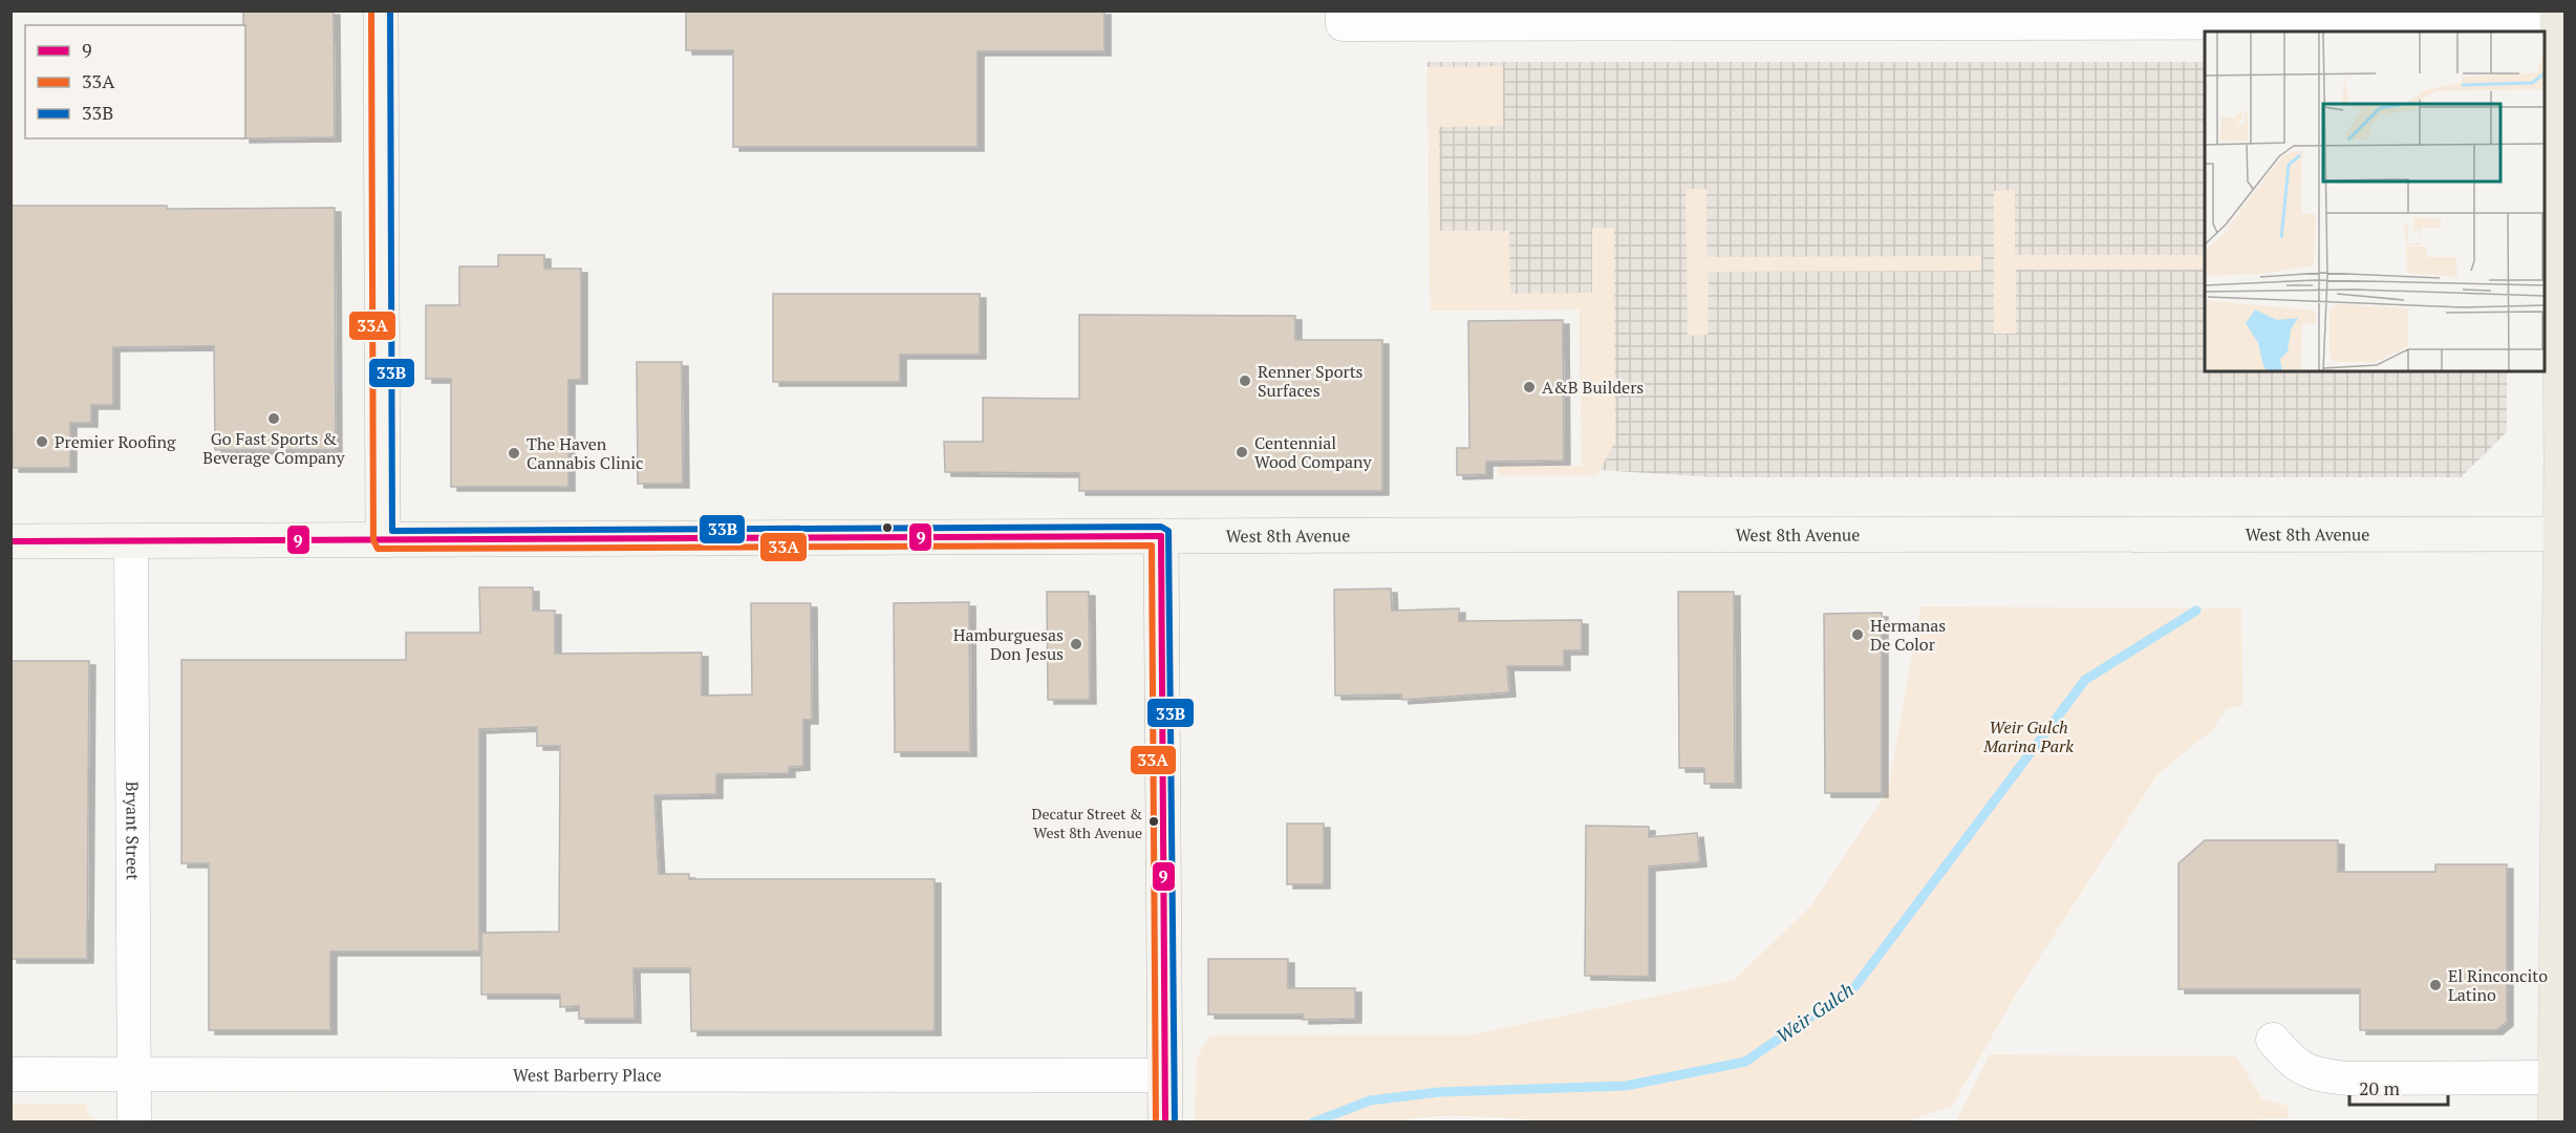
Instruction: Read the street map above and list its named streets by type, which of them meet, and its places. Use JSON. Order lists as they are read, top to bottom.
{
  "streets": {
    "main road": ["West 8th Avenue"],
    "street": ["Bryant Street", "West Barberry Place"]
  },
  "crossings": [
    ["West 8th Avenue", "Bryant Street"],
    ["Bryant Street", "West Barberry Place"]
  ],
  "water": ["Weir Gulch"],
  "parks": ["Weir Gulch Marina Park"],
  "places": [
    "Renner Sports Surfaces",
    "A&B Builders",
    "Go Fast Sports & Beverage Company",
    "Premier Roofing",
    "Centennial Wood Company",
    "The Haven Cannabis Clinic",
    "Hermanas De Color",
    "Hamburguesas Don Jesus",
    "Decatur Street & West 8th Avenue",
    "El Rinconcito Latino"
  ],
  "lines": ["transit line 33A", "transit line 33B", "transit line 9"],
  "legend": ["9", "33A", "33B"],
  "scale_bar": "20 m"
}
